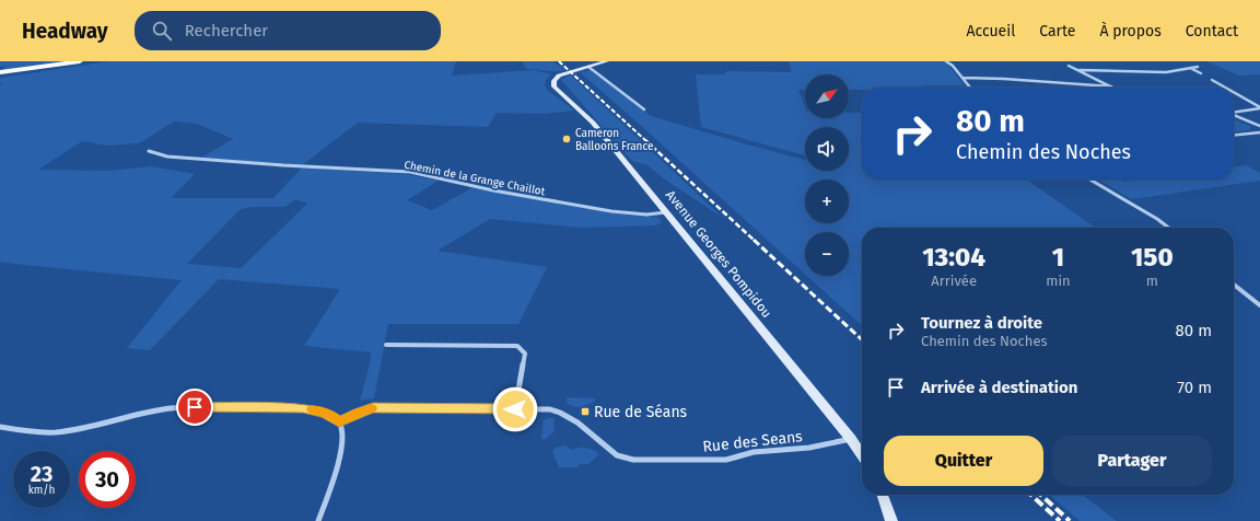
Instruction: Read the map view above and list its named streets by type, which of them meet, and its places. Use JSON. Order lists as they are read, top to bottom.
{
  "streets": {
    "main road": ["Avenue Georges Pompidou"],
    "street": ["Chemin de la Grange Chaillot", "Rue des Seans"]
  },
  "crossings": [
    ["Chemin de la Grange Chaillot", "Avenue Georges Pompidou"],
    ["Avenue Georges Pompidou", "Rue des Seans"]
  ],
  "places": {
    "other": ["Cameron Balloons France"],
    "transit": ["Rue de Séans"]
  },
  "north": "top right",
  "page": {
    "header": "Headway",
    "search": "Rechercher",
    "nav": [
      "Accueil",
      "Carte",
      "À propos",
      "Contact"
    ],
    "map_buttons": ["+", "−"],
    "turn": ["80 m", "Chemin des Noches"],
    "eta": [
      "13:04",
      "Arrivée",
      "1",
      "min",
      "150",
      "m"
    ],
    "list": [
      {
        "name": "Tournez à droite",
        "note": "Chemin des Noches",
        "value": "80 m"
      },
      {
        "name": "Arrivée à destination",
        "value": "70 m"
      }
    ],
    "buttons": ["Quitter", "Partager"],
    "speed": "23 km/h",
    "limit": "30"
  }
}
